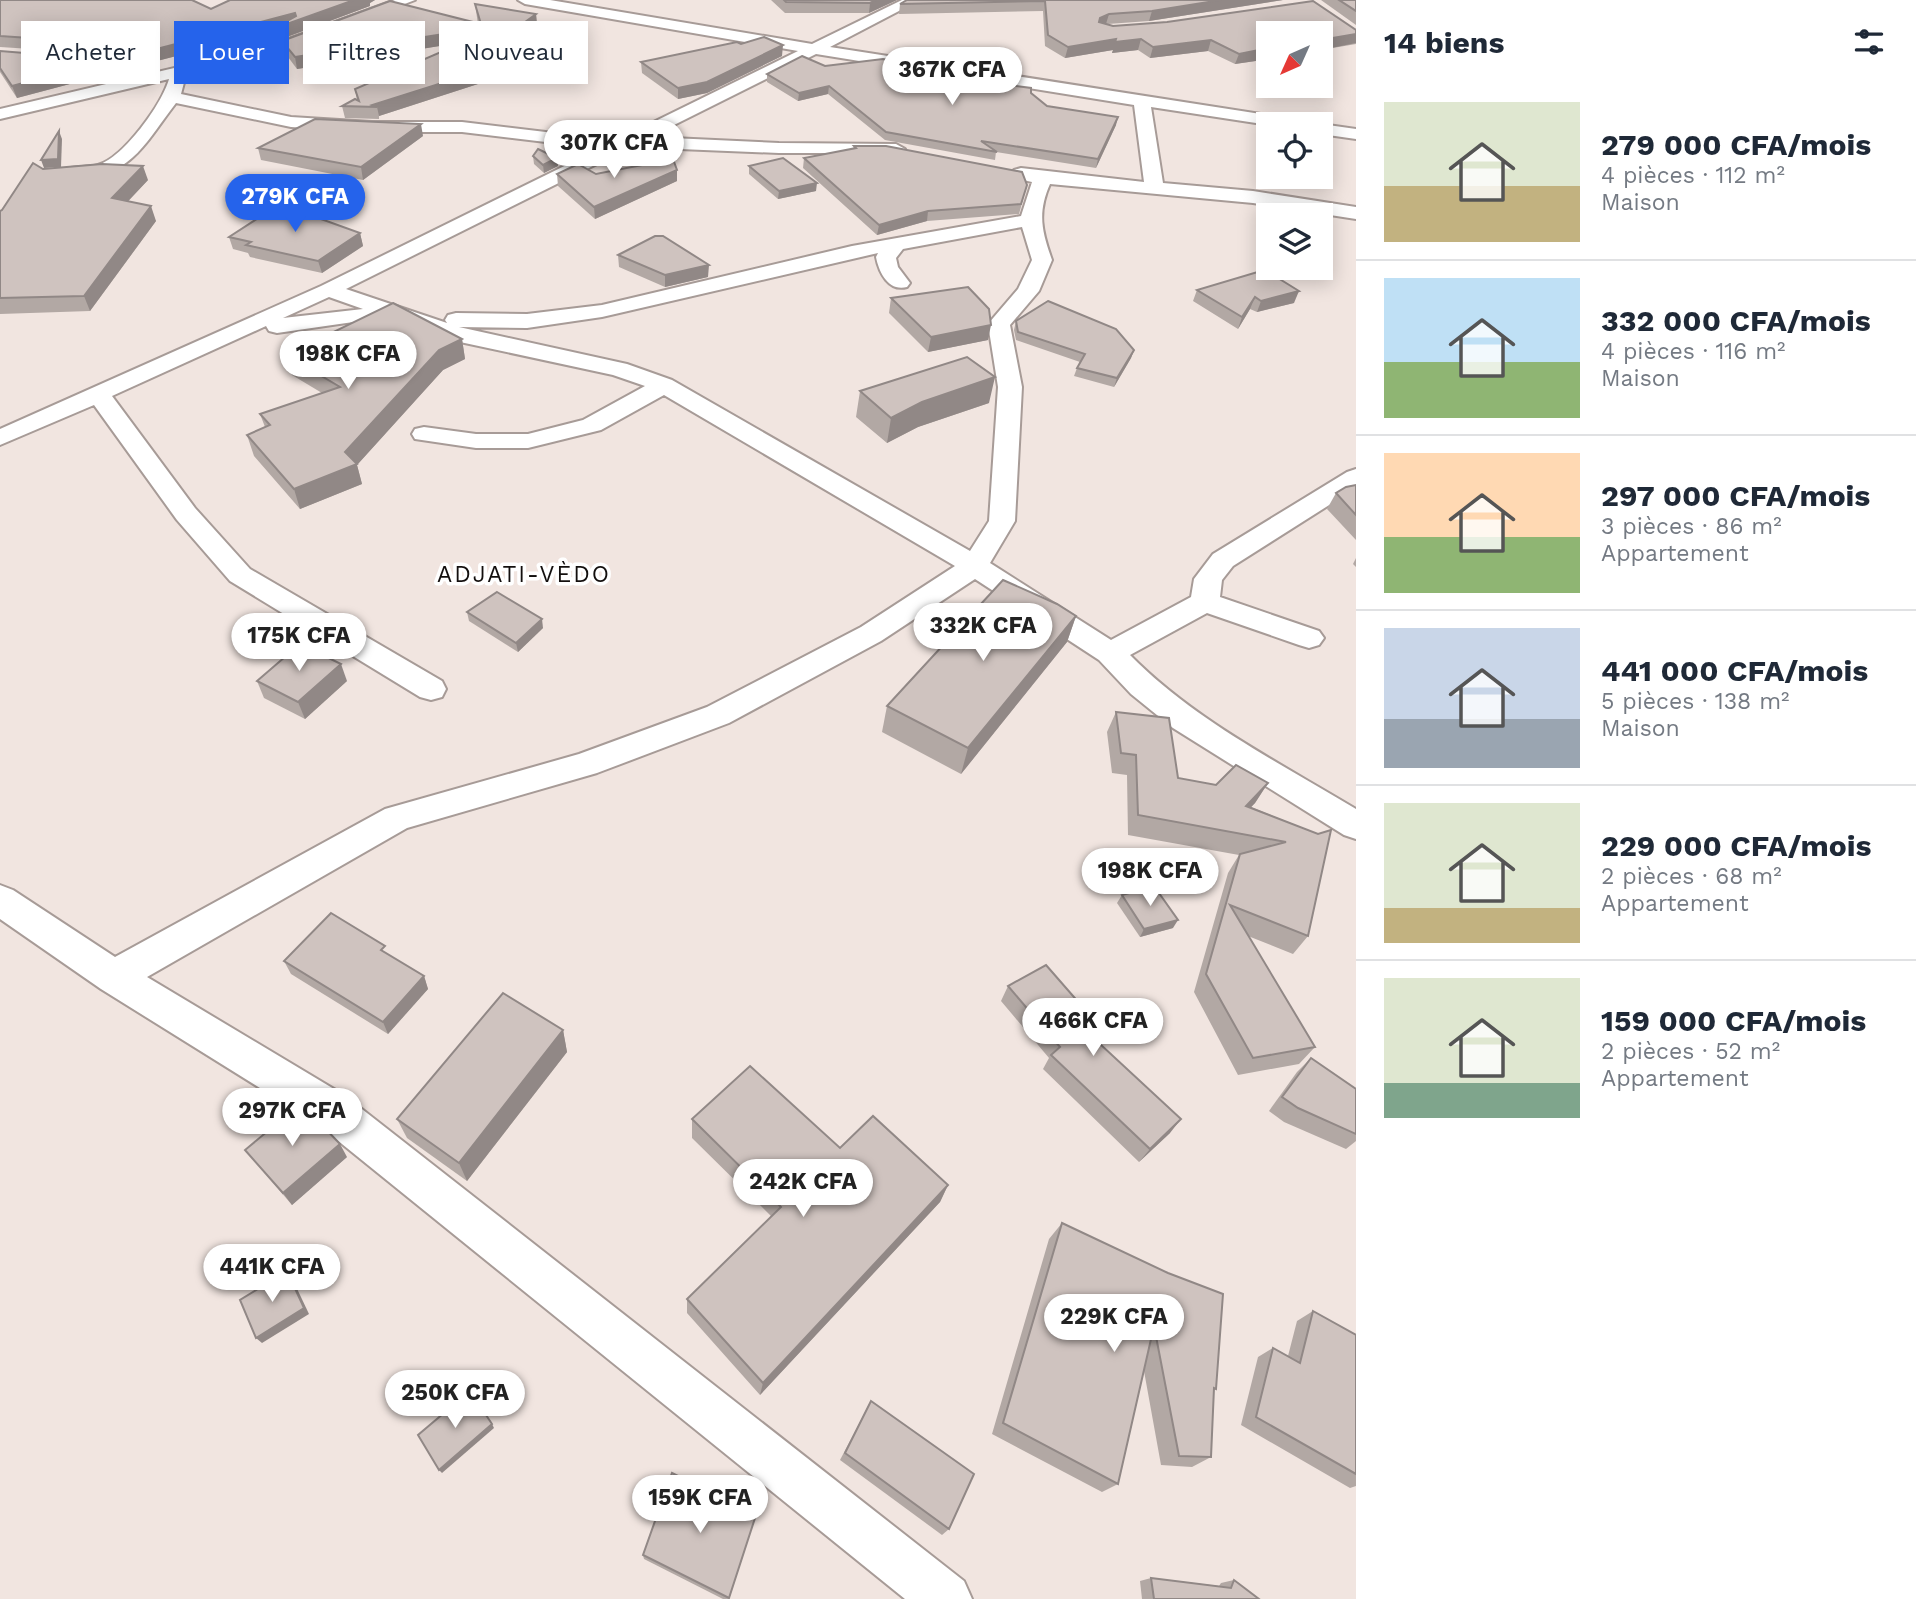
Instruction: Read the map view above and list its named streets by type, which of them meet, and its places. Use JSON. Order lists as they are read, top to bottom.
{
  "districts": ["ADJATI-VÈDO"],
  "north": "bottom left",
  "page": {
    "heading": "14 biens",
    "chip": [
      "Acheter",
      "Louer",
      "Filtres",
      "Nouveau"
    ],
    "price": [
      "367K CFA",
      "307K CFA",
      "279K CFA",
      "198K CFA",
      "332K CFA",
      "175K CFA",
      "198K CFA",
      "466K CFA",
      "297K CFA",
      "242K CFA",
      "441K CFA",
      "229K CFA",
      "250K CFA",
      "159K CFA"
    ],
    "list": [
      {
        "name": "279 000 CFA/mois",
        "note": "4 pièces · 112 m² · Maison"
      },
      {
        "name": "332 000 CFA/mois",
        "note": "4 pièces · 116 m² · Maison"
      },
      {
        "name": "297 000 CFA/mois",
        "note": "3 pièces · 86 m² · Appartement"
      },
      {
        "name": "441 000 CFA/mois",
        "note": "5 pièces · 138 m² · Maison"
      },
      {
        "name": "229 000 CFA/mois",
        "note": "2 pièces · 68 m² · Appartement"
      },
      {
        "name": "159 000 CFA/mois",
        "note": "2 pièces · 52 m² · Appartement"
      }
    ]
  }
}
